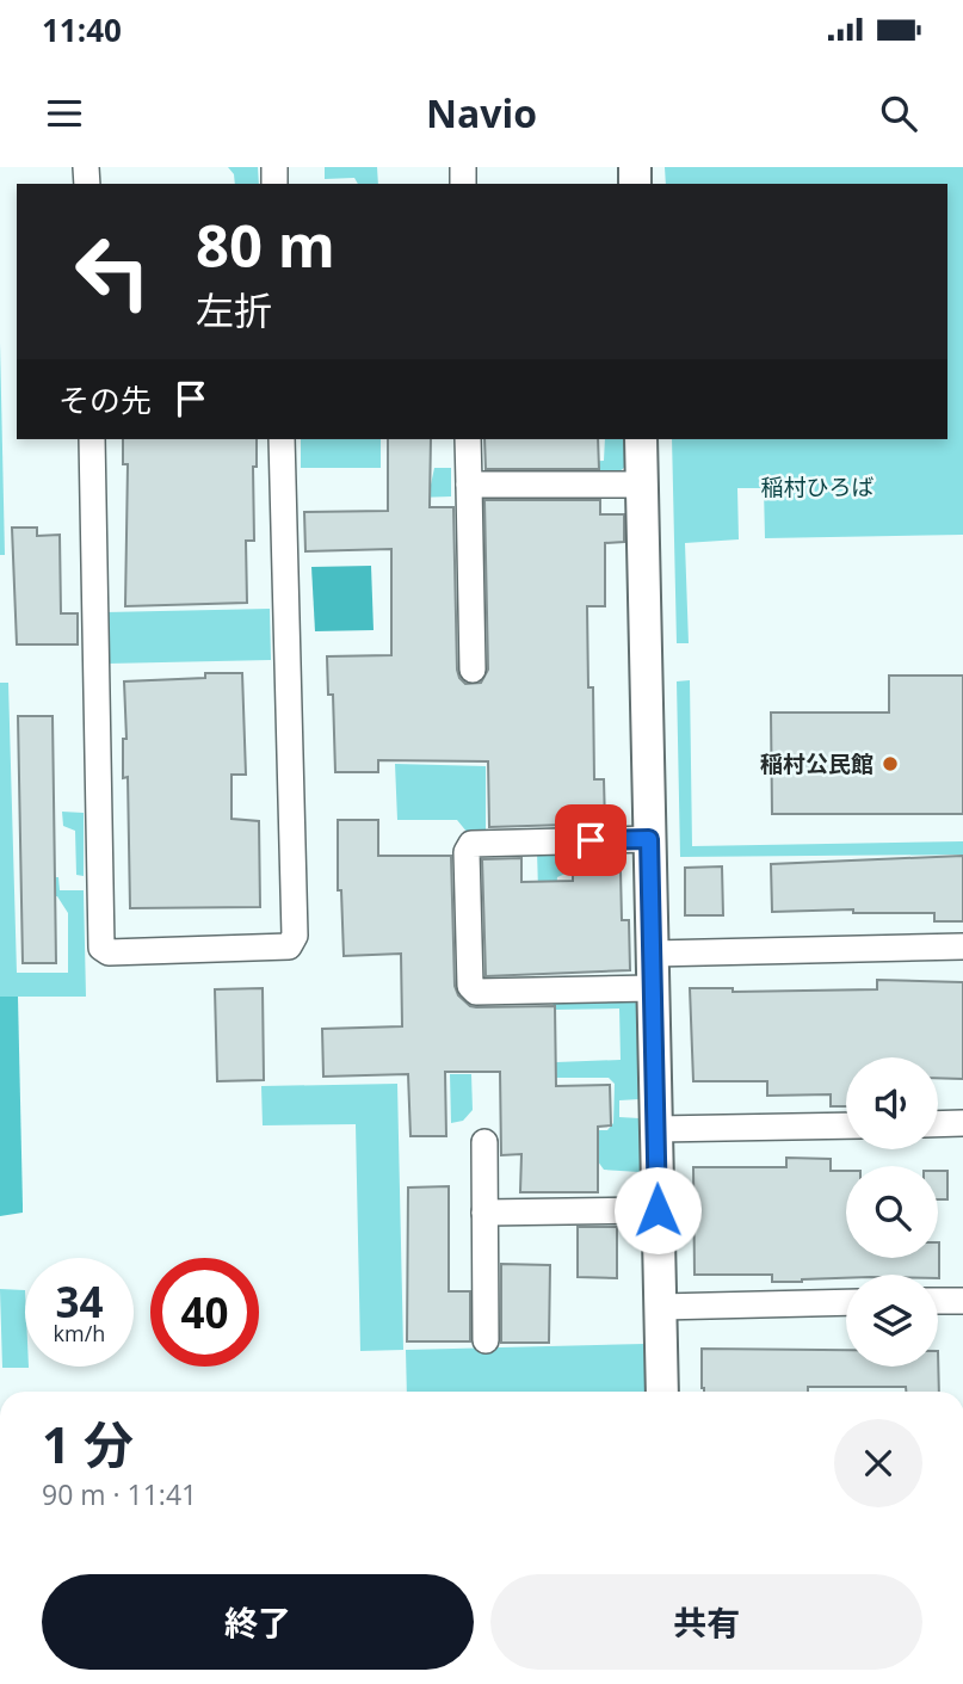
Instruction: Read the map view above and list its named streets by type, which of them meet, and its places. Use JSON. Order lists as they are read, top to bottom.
{
  "parks": ["稲村ひろば"],
  "places": ["稲村公民館"],
  "page": {
    "status": "11:40",
    "header": "Navio",
    "turn": ["80 m", "左折"],
    "then": "その先",
    "speed": "34 km/h",
    "limit": "40",
    "heading": ["1 分", "90 m · 11:41"],
    "buttons": ["終了", "共有"]
  }
}
